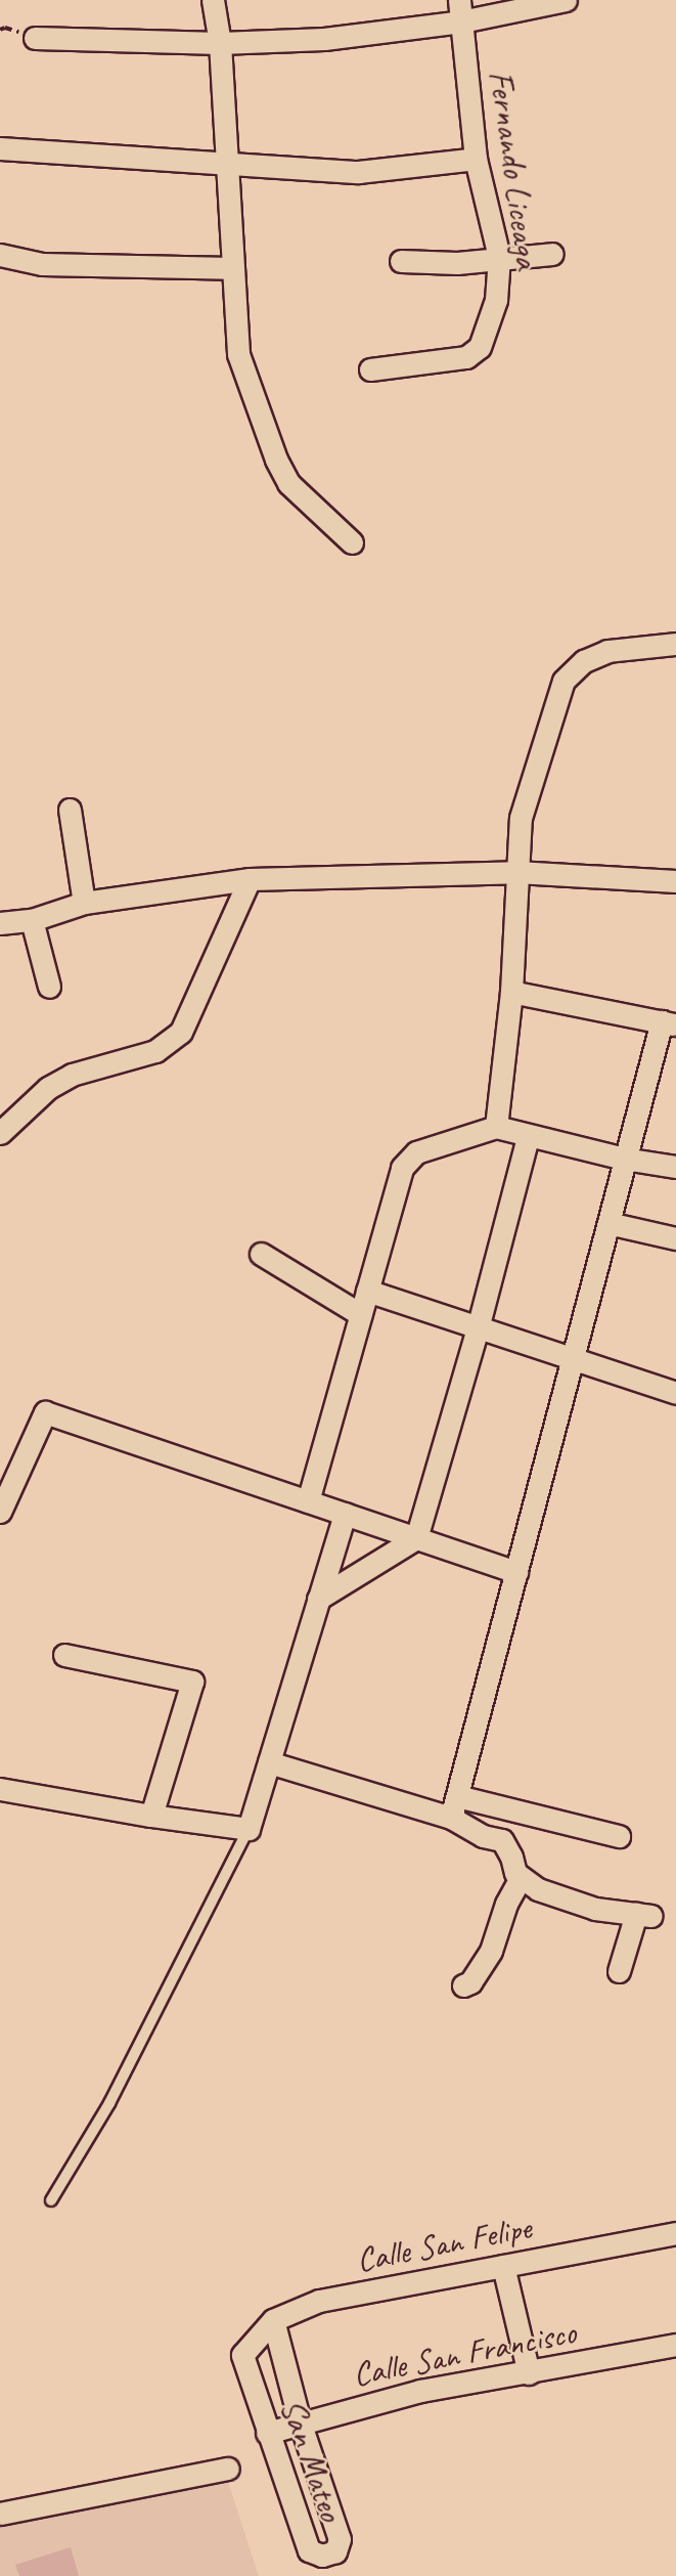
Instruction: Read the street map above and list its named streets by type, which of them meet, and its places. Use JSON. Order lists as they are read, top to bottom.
{
  "streets": {
    "street": [
      "Fernando Liceaga",
      "Calle San Felipe",
      "Calle San Francisco",
      "San Mateo"
    ]
  },
  "crossings": [
    ["Calle San Felipe", "San Mateo"],
    ["Calle San Francisco", "San Mateo"]
  ]
}
